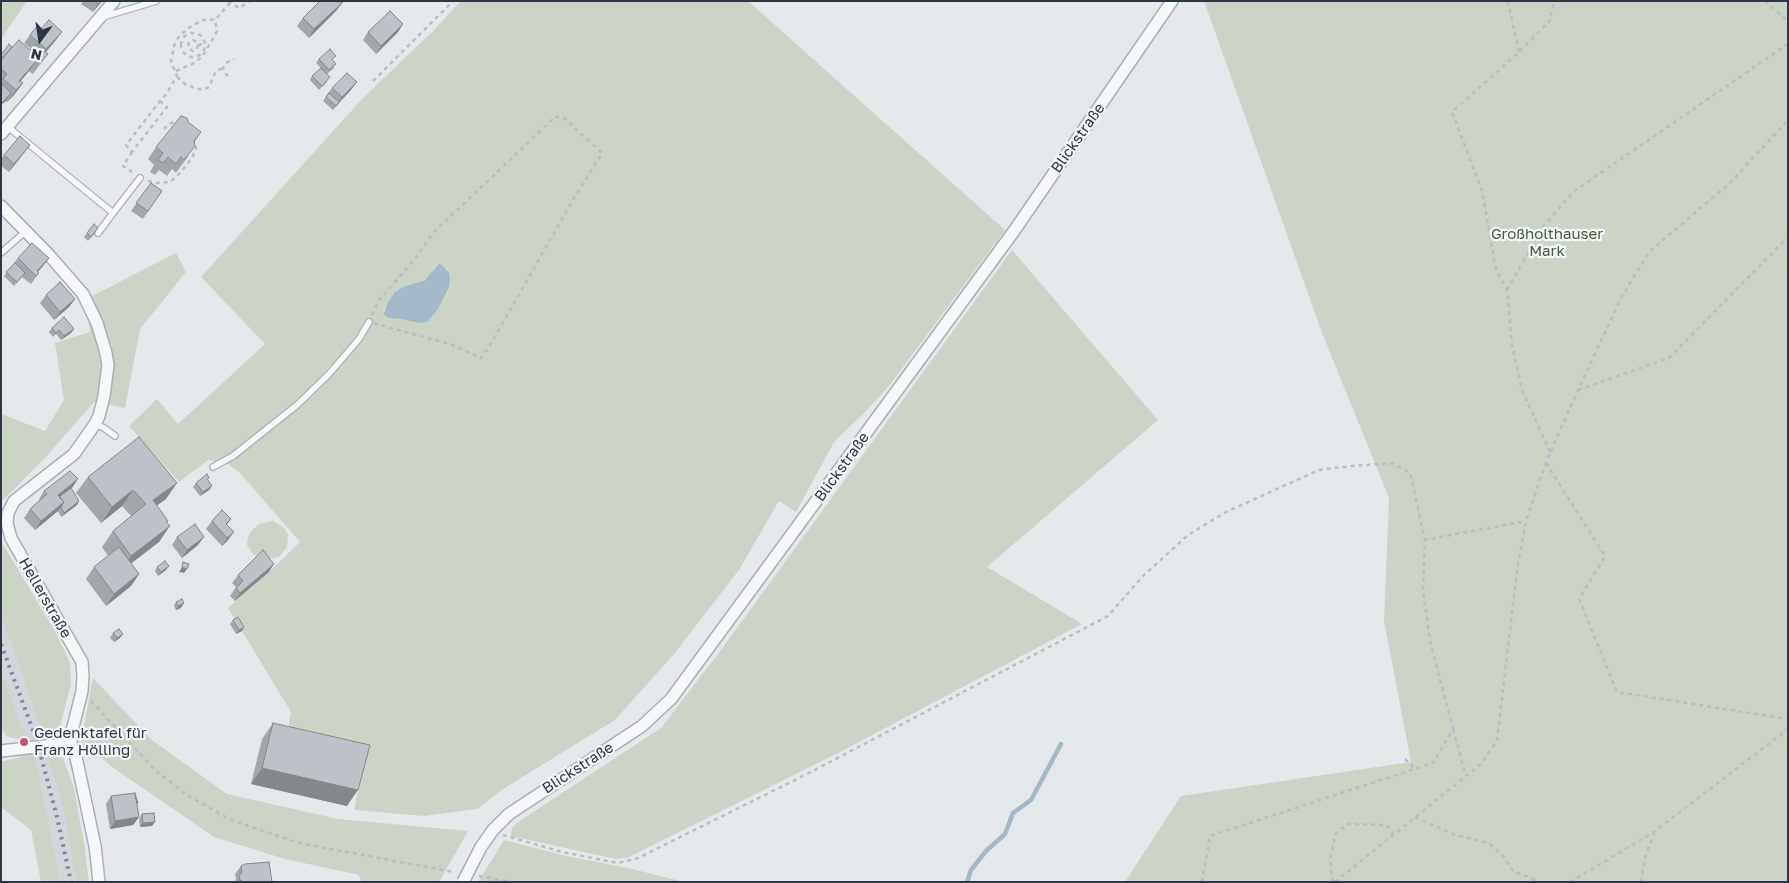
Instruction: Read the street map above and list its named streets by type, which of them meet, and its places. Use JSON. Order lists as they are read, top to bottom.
{
  "streets": {
    "street": ["Blickstraße", "Hellerstraße"]
  },
  "parks": ["Großholthauser Mark"],
  "places": ["Gedenktafel für Franz Hölling"],
  "north": "bottom"
}
